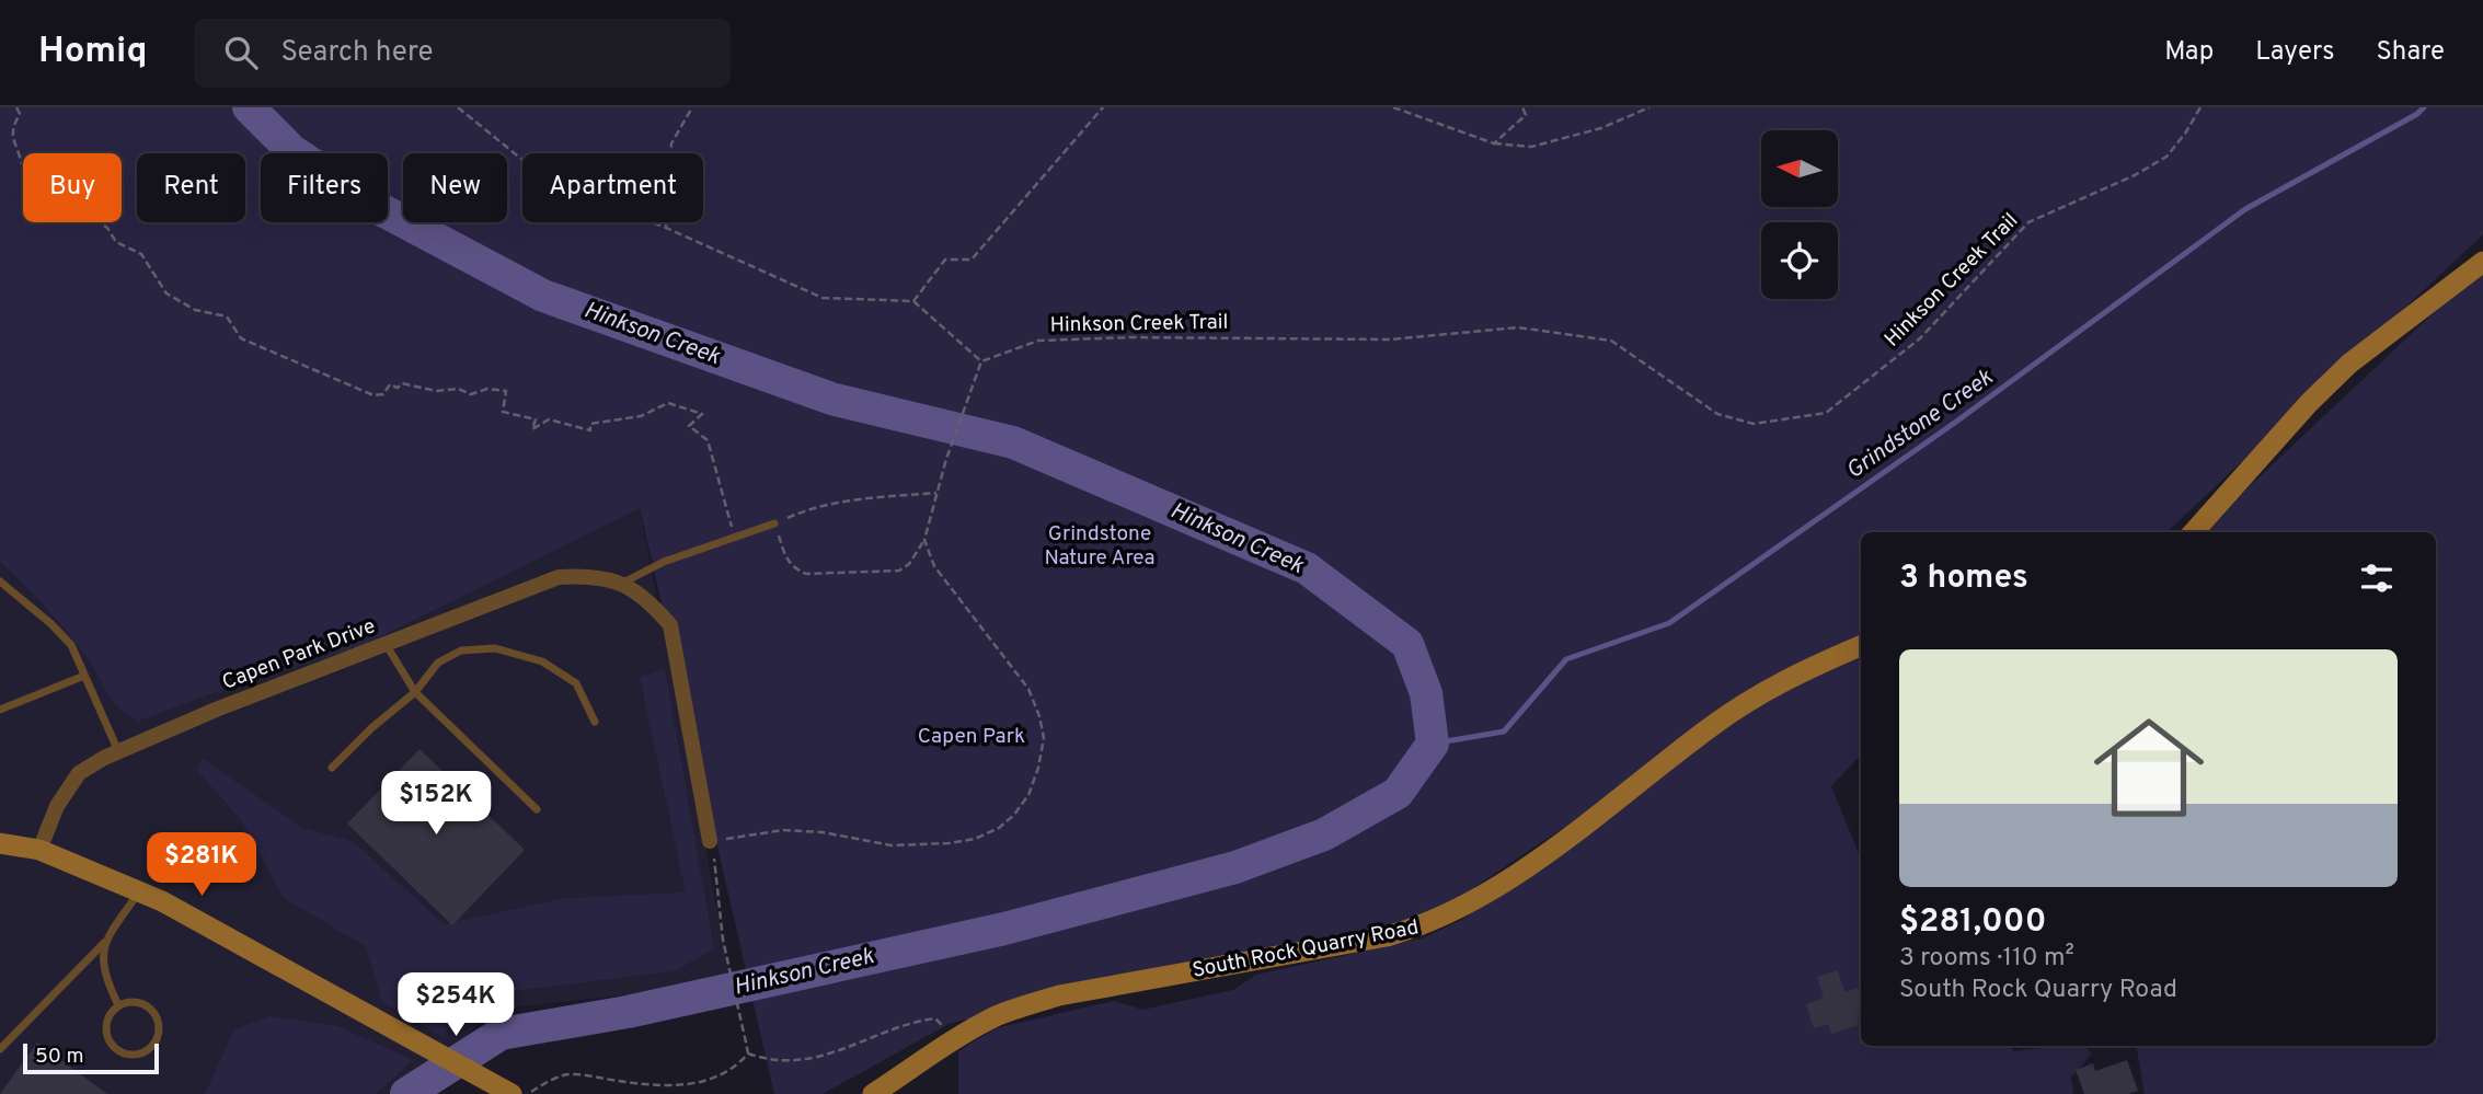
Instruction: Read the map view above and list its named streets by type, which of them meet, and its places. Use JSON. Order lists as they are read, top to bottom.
{
  "streets": {
    "street": ["Capen Park Drive", "South Rock Quarry Road"],
    "path": ["Hinkson Creek Trail"]
  },
  "water": ["Hinkson Creek", "Grindstone Creek"],
  "parks": ["Grindstone Nature Area", "Capen Park"],
  "scale_bar": "50 m",
  "north": "left",
  "page": {
    "header": "Homiq",
    "search": "Search here",
    "nav": ["Map", "Layers", "Share"],
    "chip": [
      "Buy",
      "Rent",
      "Filters",
      "New",
      "Apartment"
    ],
    "heading": "3 homes",
    "list": [
      {
        "name": "$281,000",
        "note": "3 rooms · 110 m² · South Rock Quarry Road"
      }
    ],
    "price": ["$152K", "$281K", "$254K"],
    "scale": "50 m"
  }
}
